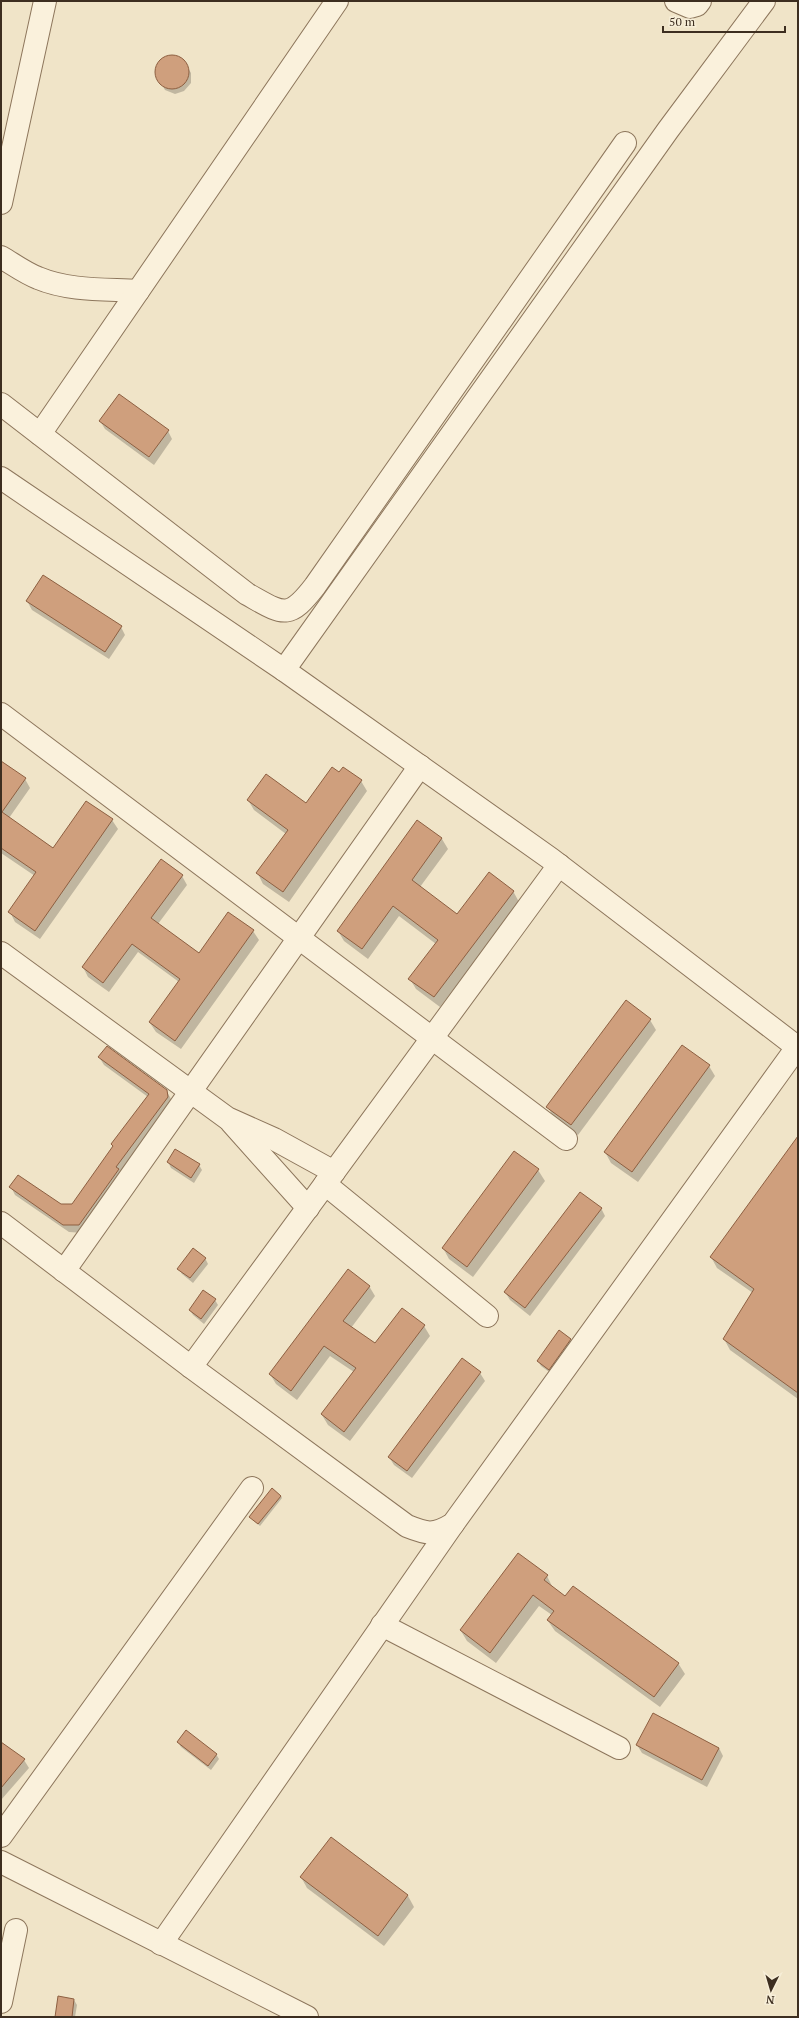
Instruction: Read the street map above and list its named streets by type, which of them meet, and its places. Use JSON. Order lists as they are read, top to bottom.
{
  "scale_bar": "50 m",
  "north": "bottom"
}
